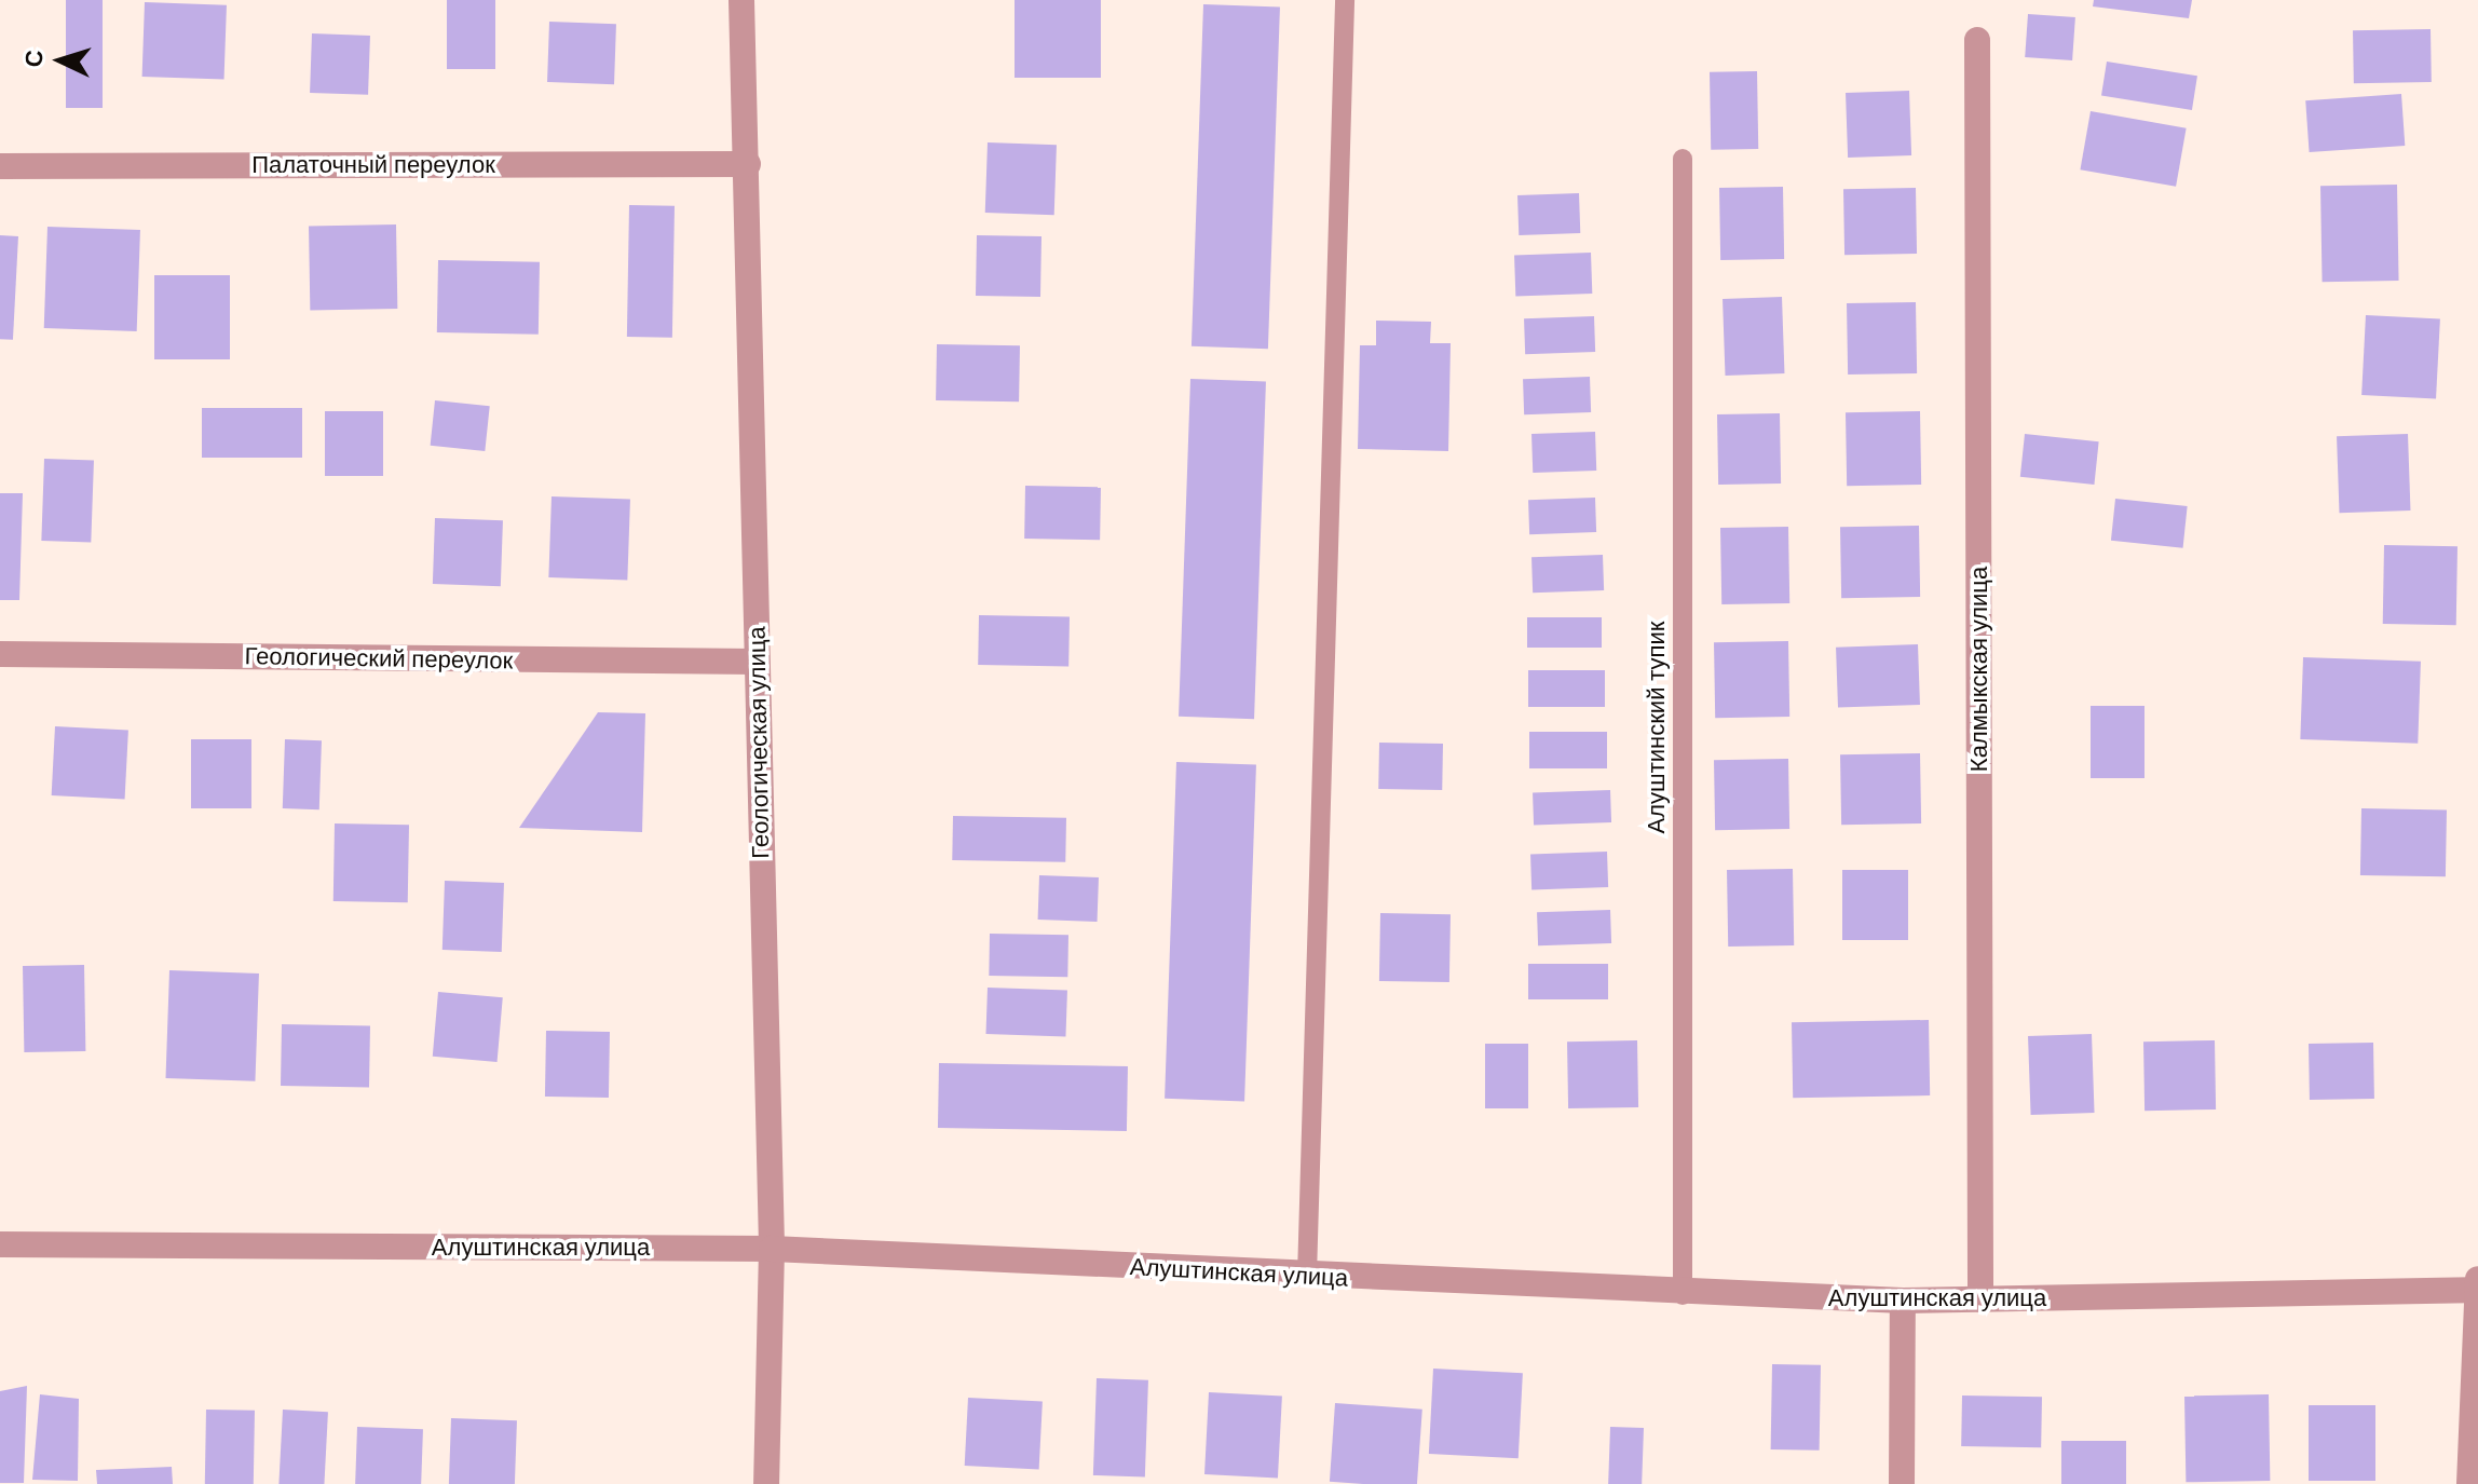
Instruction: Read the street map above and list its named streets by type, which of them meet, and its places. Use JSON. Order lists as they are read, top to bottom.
{
  "streets": {
    "street": [
      "Палаточный переулок",
      "Геологический переулок",
      "Калмыкская улица",
      "Геологическая улица",
      "Алуштинская улица"
    ],
    "lane": ["Алуштинский тупик"]
  },
  "crossings": [
    ["Палаточный переулок", "Геологическая улица"],
    ["Геологический переулок", "Геологическая улица"],
    ["Калмыкская улица", "Алуштинская улица"],
    ["Алуштинский тупик", "Алуштинская улица"],
    ["Геологическая улица", "Алуштинская улица"]
  ],
  "north": "left"
}
